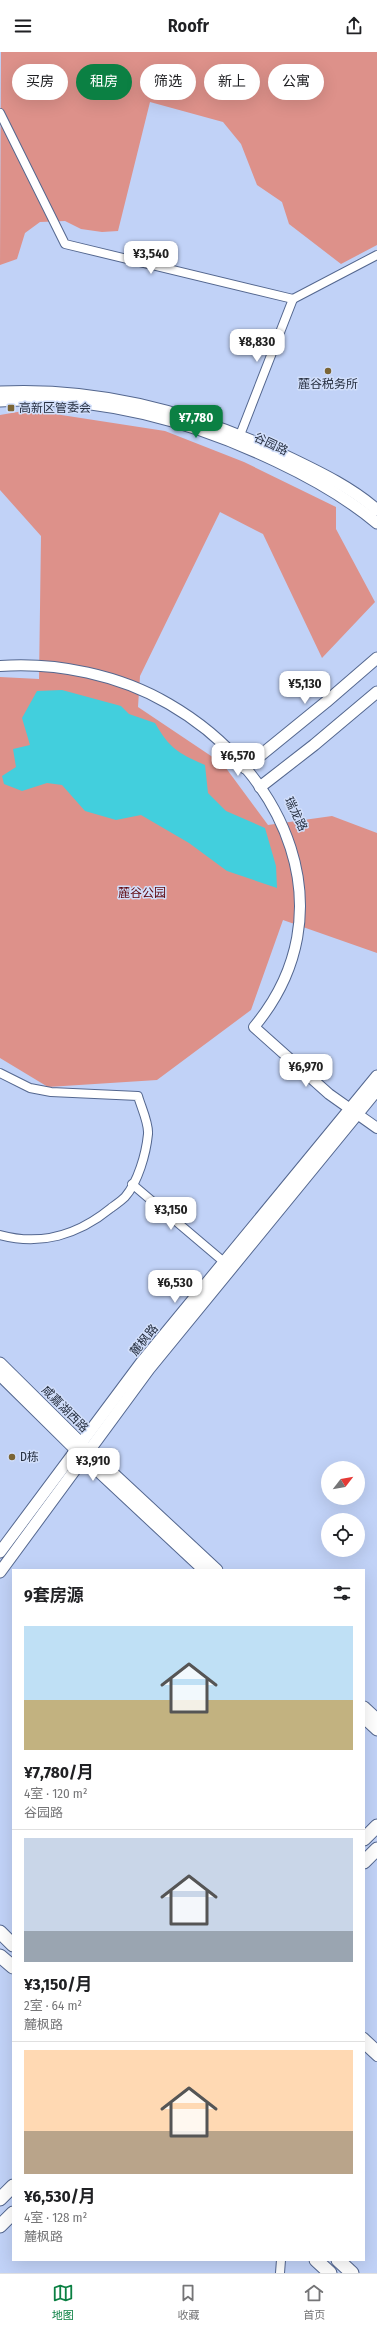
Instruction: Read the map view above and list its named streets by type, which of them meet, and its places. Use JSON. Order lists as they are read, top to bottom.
{
  "streets": {
    "main road": ["谷园路", "麓枫路", "咸嘉湖西路"],
    "street": ["瑞龙路"]
  },
  "crossings": [
    ["瑞龙路", "麓枫路"],
    ["麓枫路", "咸嘉湖西路"]
  ],
  "parks": ["麓谷公园"],
  "places": {
    "other": ["麓谷税务所", "D栋"],
    "transit": ["高新区管委会"]
  },
  "north": "top right",
  "page": {
    "header": "Roofr",
    "chip": [
      "买房",
      "租房",
      "筛选",
      "新上",
      "公寓"
    ],
    "price": [
      "¥3,540",
      "¥8,830",
      "¥7,780",
      "¥5,130",
      "¥6,570",
      "¥6,970",
      "¥3,150",
      "¥6,530",
      "¥3,910"
    ],
    "heading": "9套房源",
    "list": [
      {
        "name": "¥7,780/月",
        "note": "4室 · 120 m² · 谷园路"
      },
      {
        "name": "¥3,150/月",
        "note": "2室 · 64 m² · 麓枫路"
      },
      {
        "name": "¥6,530/月",
        "note": "4室 · 128 m² · 麓枫路"
      }
    ],
    "tabs": ["地图", "收藏", "首页"]
  }
}
